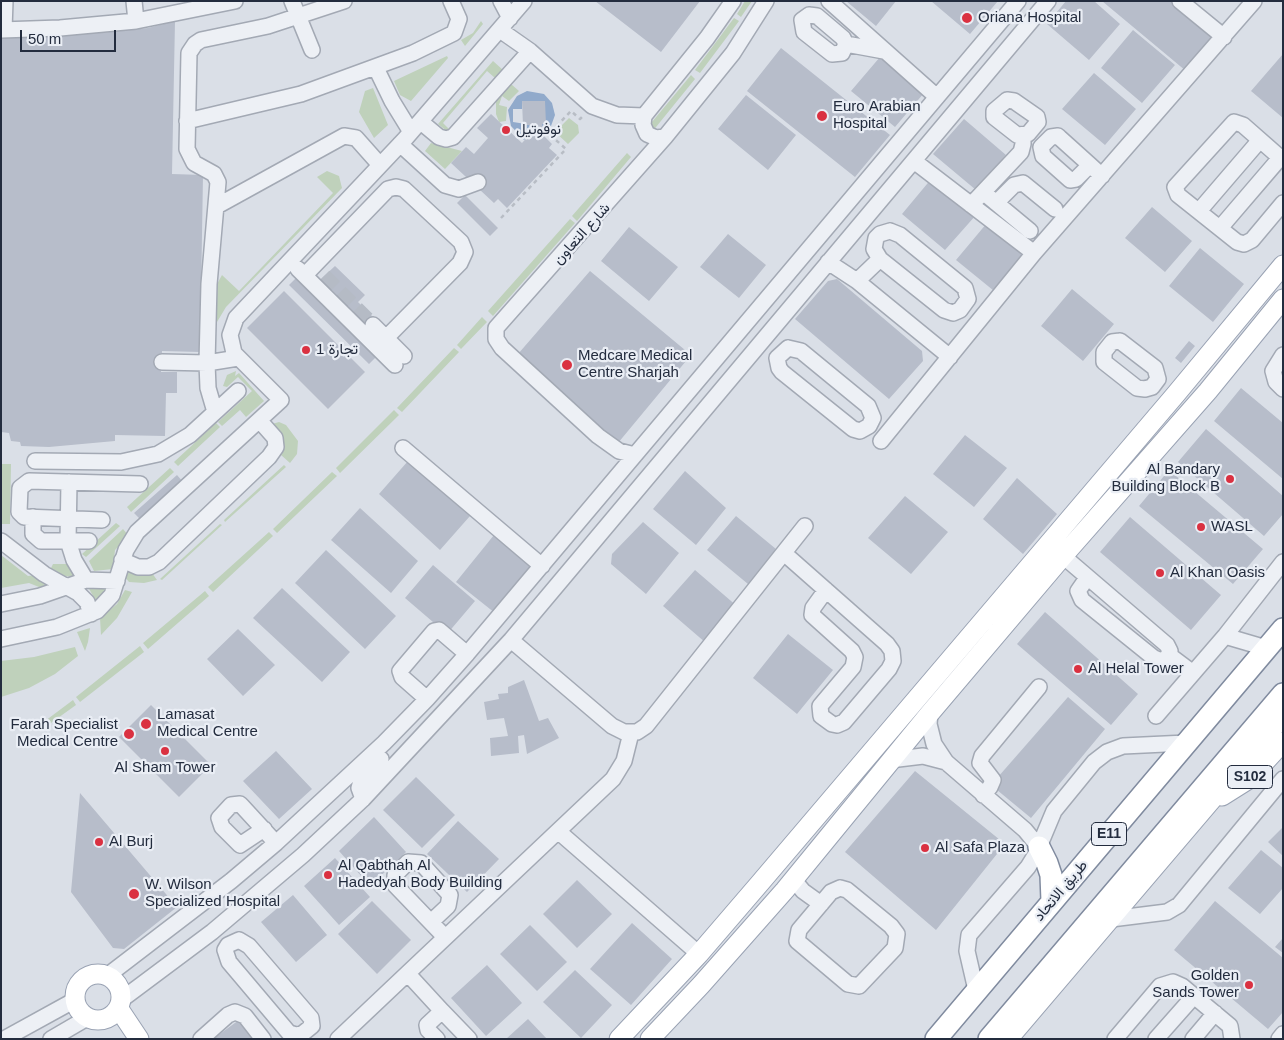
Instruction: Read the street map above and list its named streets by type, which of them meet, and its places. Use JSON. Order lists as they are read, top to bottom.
{
  "streets": {
    "highway": ["E11", "طريق الاتحاد"],
    "main road": ["S102"],
    "street": ["شارع التعاون"]
  },
  "places": [
    "Oriana Hospital",
    "Euro Arabian Hospital",
    "نوفوتيل",
    "تجارة 1",
    "Medcare Medical Centre Sharjah",
    "Al Bandary Building Block B",
    "WASL",
    "Al Khan Oasis",
    "Al Helal Tower",
    "Lamasat Medical Centre",
    "Farah Specialist Medical Centre",
    "Al Sham Tower",
    "Al Burj",
    "Al Safa Plaza",
    "Al Qabthah Al Hadedyah Body Building",
    "W. Wilson Specialized Hospital",
    "Golden Sands Tower"
  ],
  "scale_bar": "50 m"
}
